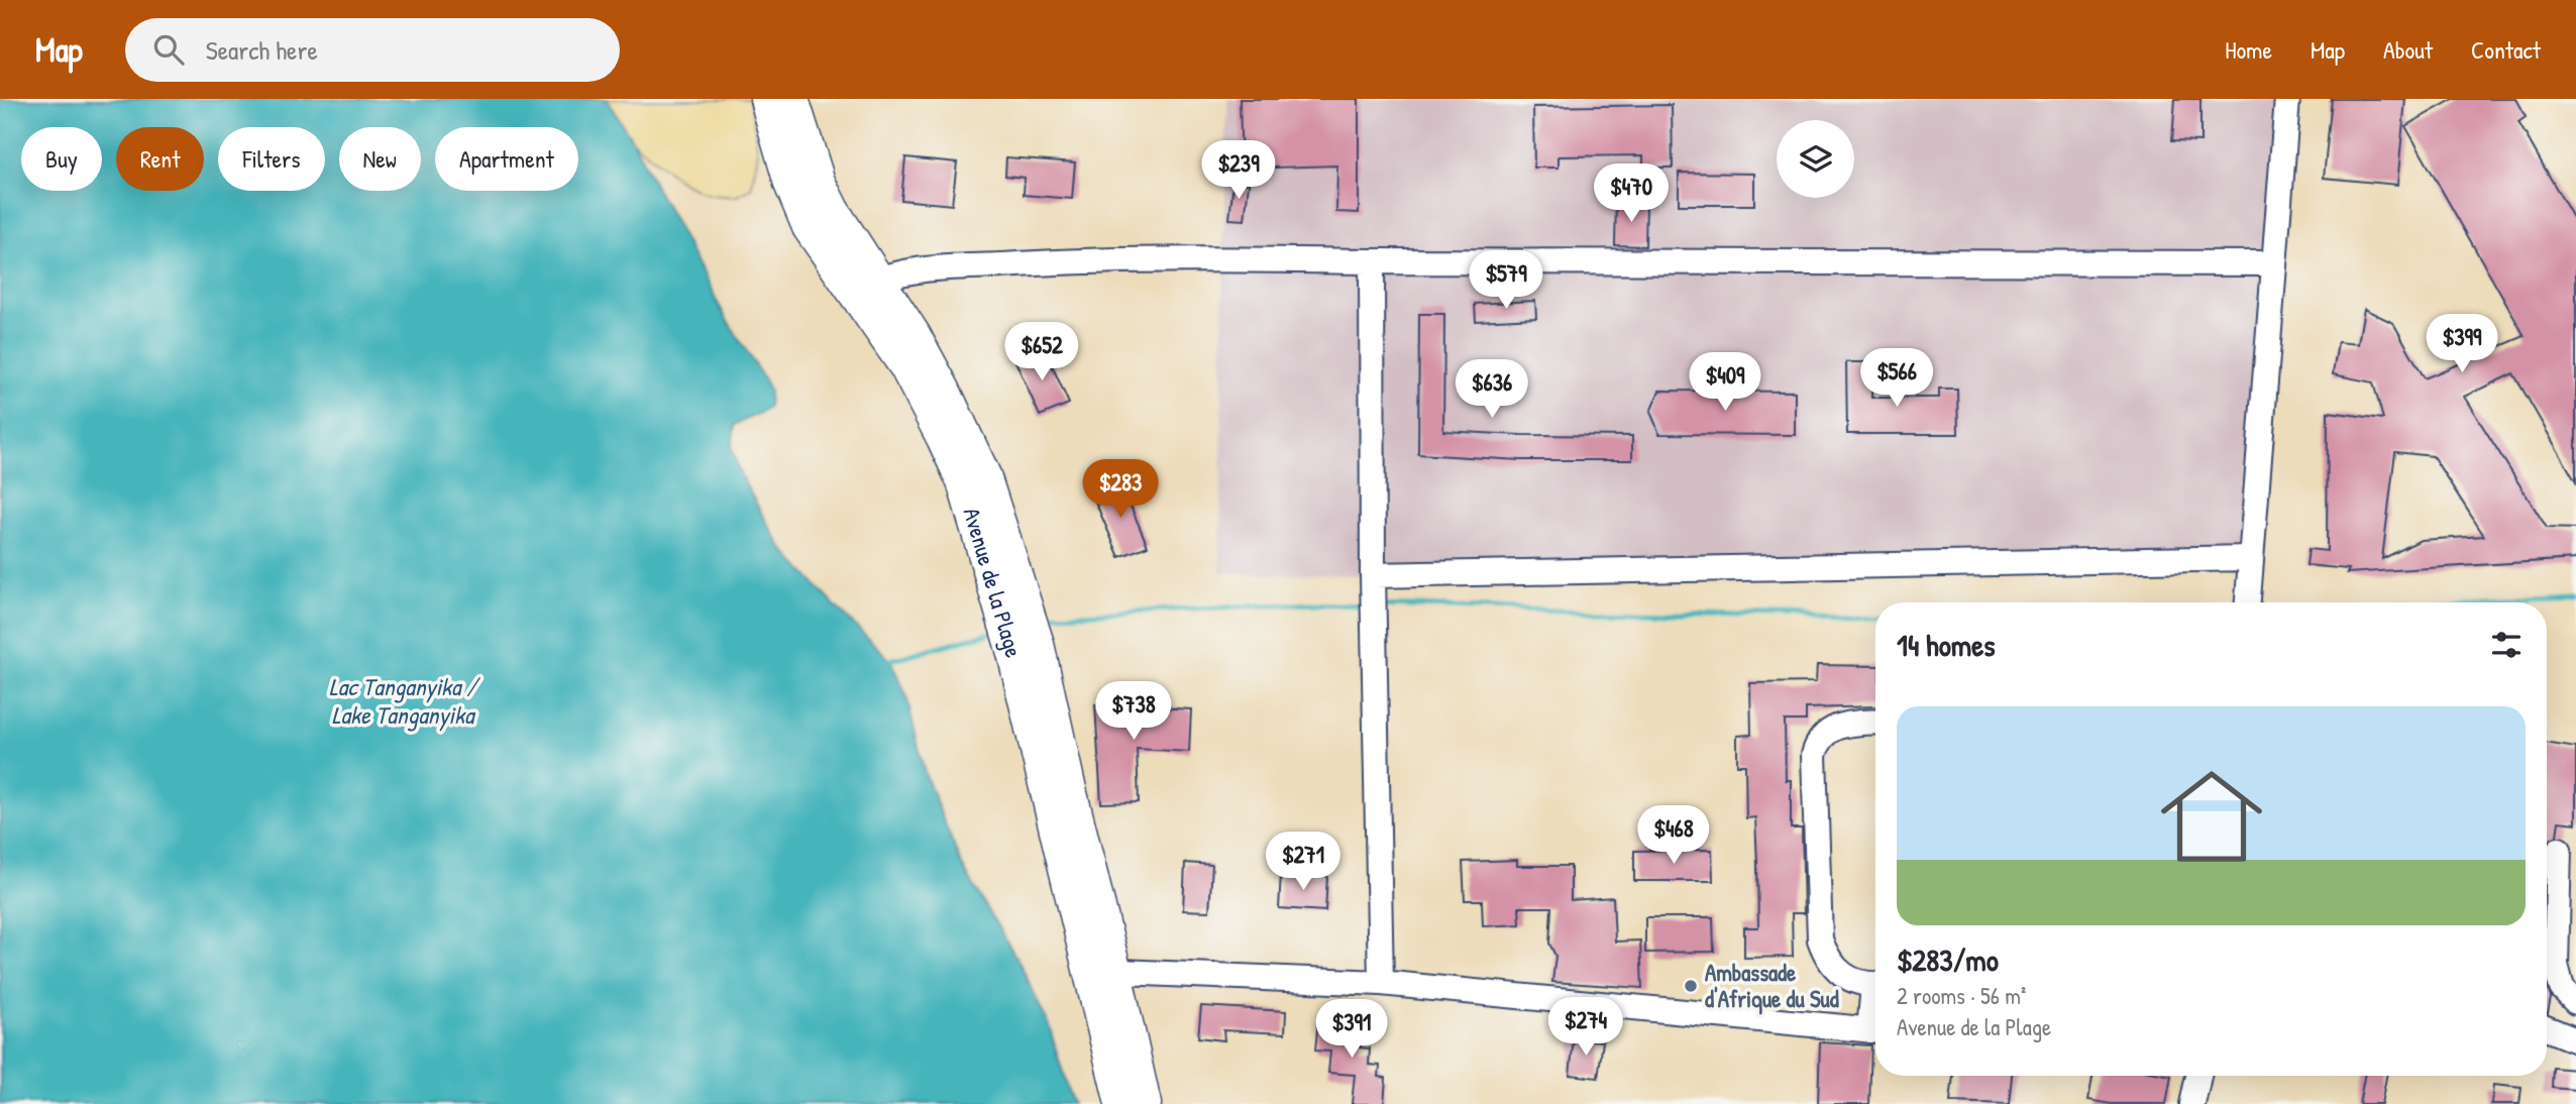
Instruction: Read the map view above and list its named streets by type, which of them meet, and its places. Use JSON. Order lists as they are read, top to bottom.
{
  "streets": {
    "main road": ["Avenue de la Plage"]
  },
  "water": ["Lac Tanganyika / Lake Tanganyika"],
  "places": ["Ambassade d'Afrique du Sud"],
  "page": {
    "header": "Map",
    "search": "Search here",
    "nav": [
      "Home",
      "Map",
      "About",
      "Contact"
    ],
    "chip": [
      "Buy",
      "Rent",
      "Filters",
      "New",
      "Apartment"
    ],
    "price": [
      "$239",
      "$470",
      "$579",
      "$399",
      "$652",
      "$566",
      "$409",
      "$636",
      "$283",
      "$738",
      "$468",
      "$271",
      "$274",
      "$391"
    ],
    "heading": "14 homes",
    "list": [
      {
        "name": "$283/mo",
        "note": "2 rooms · 56 m² · Avenue de la Plage"
      }
    ]
  }
}
